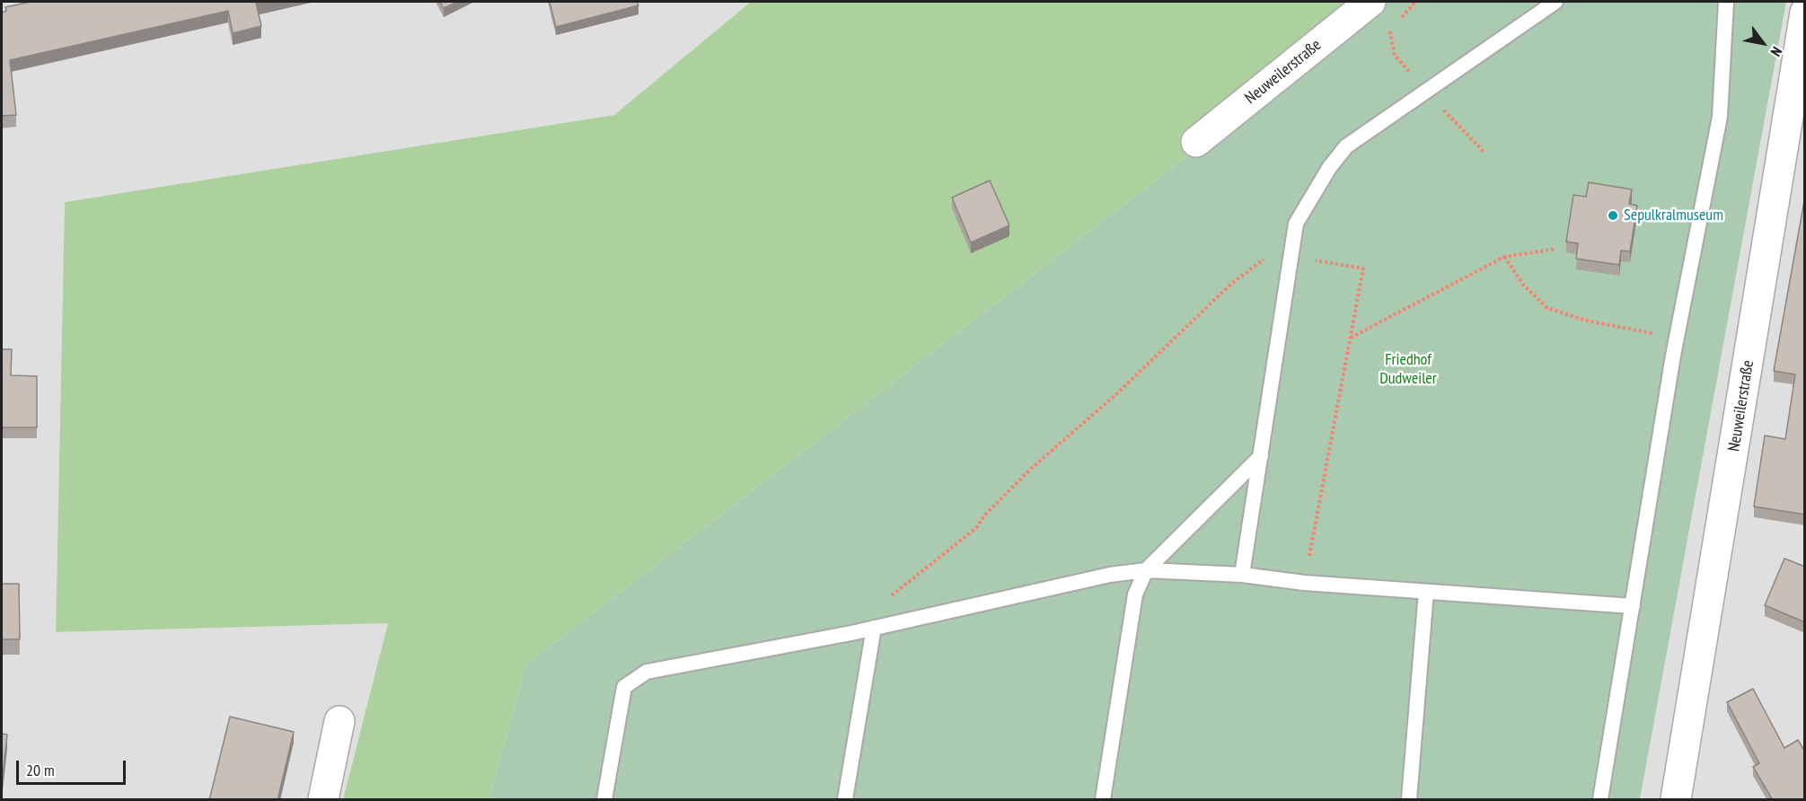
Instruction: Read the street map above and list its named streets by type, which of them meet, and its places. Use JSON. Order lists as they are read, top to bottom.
{
  "streets": {
    "street": ["Neuweilerstraße"]
  },
  "parks": ["Friedhof Dudweiler"],
  "places": ["Sepulkralmuseum"],
  "scale_bar": "20 m",
  "north": "bottom right"
}
